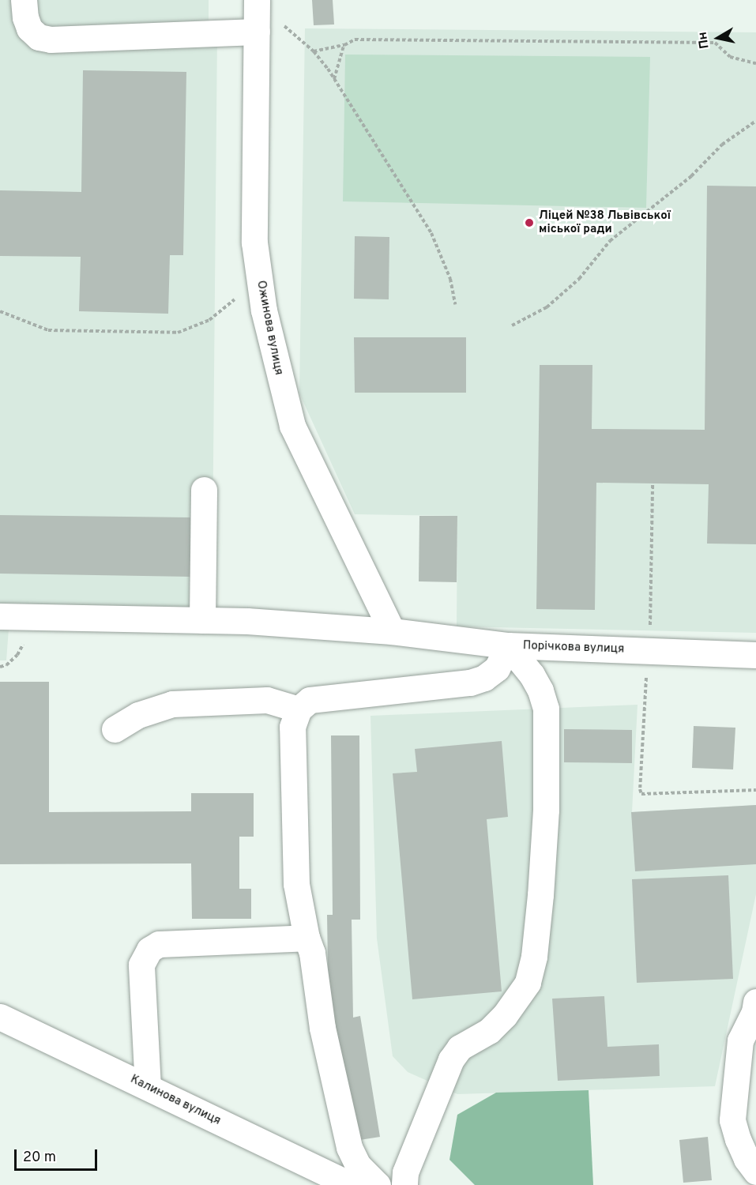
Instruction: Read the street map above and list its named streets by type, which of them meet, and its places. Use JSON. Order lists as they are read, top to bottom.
{
  "streets": {
    "street": ["Ожинова вулиця", "Порічкова вулиця", "Калинова вулиця"]
  },
  "crossings": [
    ["Ожинова вулиця", "Порічкова вулиця"]
  ],
  "places": ["Ліцей №38 Львівської міської ради"],
  "scale_bar": "20 m",
  "north": "left"
}
